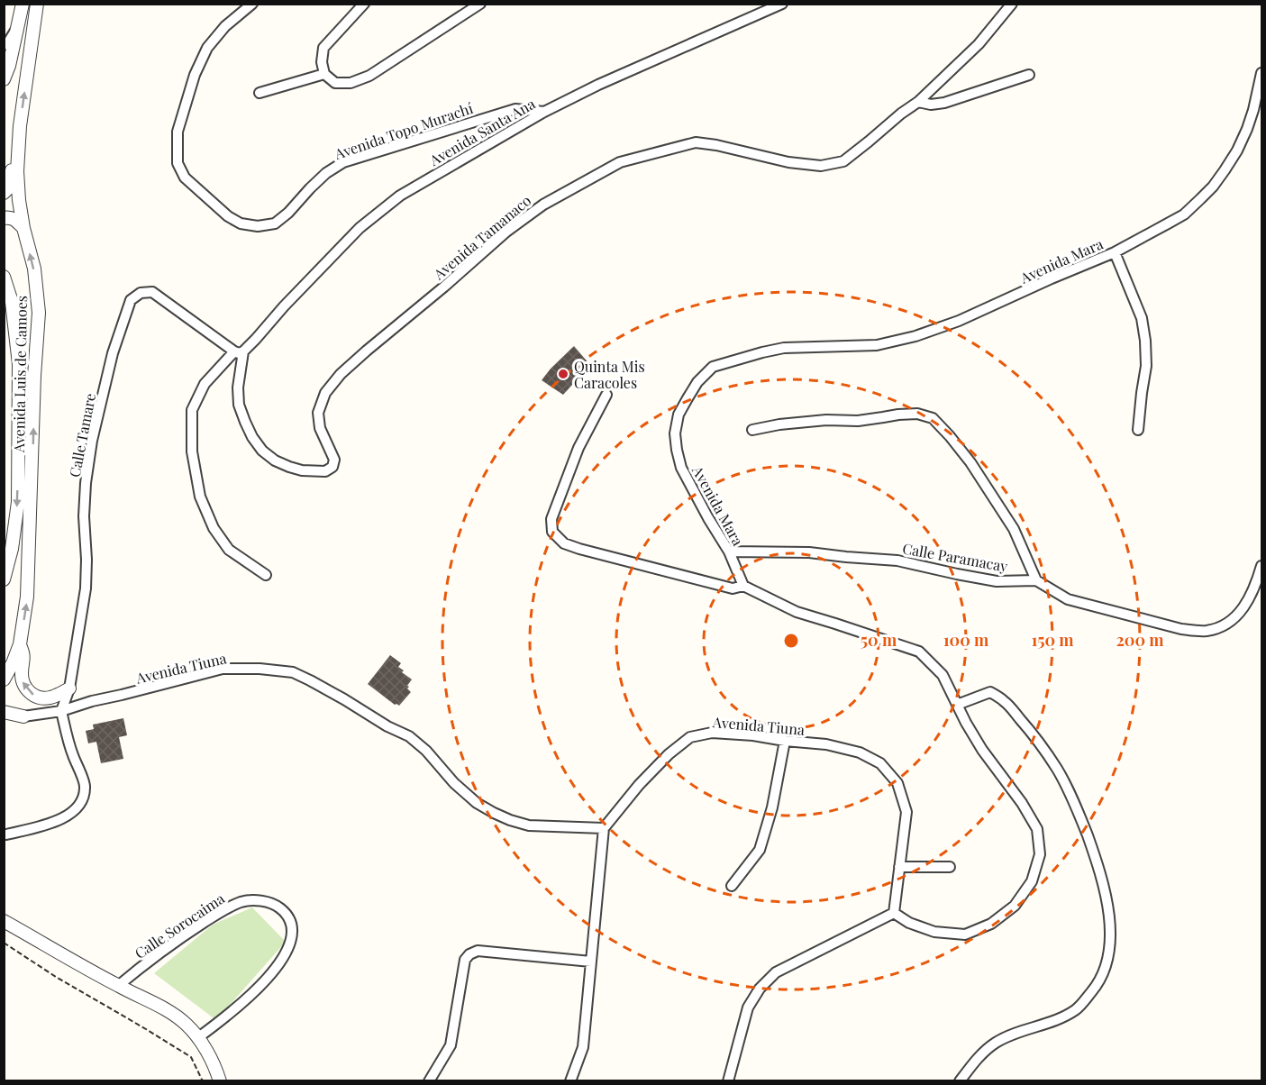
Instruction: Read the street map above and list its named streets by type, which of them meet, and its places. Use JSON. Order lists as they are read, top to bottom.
{
  "streets": {
    "street": [
      "Avenida Topo Murachí",
      "Avenida Santa Ana",
      "Avenida Tamanaco",
      "Avenida Mara",
      "Avenida Luis de Camoes",
      "Calle Tamare",
      "Calle Paramacay",
      "Avenida Tiuna",
      "Calle Sorocaima"
    ]
  },
  "crossings": [
    ["Avenida Topo Murachí", "Avenida Santa Ana"],
    ["Avenida Santa Ana", "Avenida Tamanaco"],
    ["Avenida Santa Ana", "Calle Tamare"],
    ["Avenida Tamanaco", "Calle Tamare"],
    ["Avenida Mara", "Calle Paramacay"],
    ["Calle Tamare", "Avenida Tiuna"]
  ],
  "places": ["Quinta Mis Caracoles"],
  "rings": [
    "50 m",
    "100 m",
    "150 m",
    "200 m"
  ]
}
